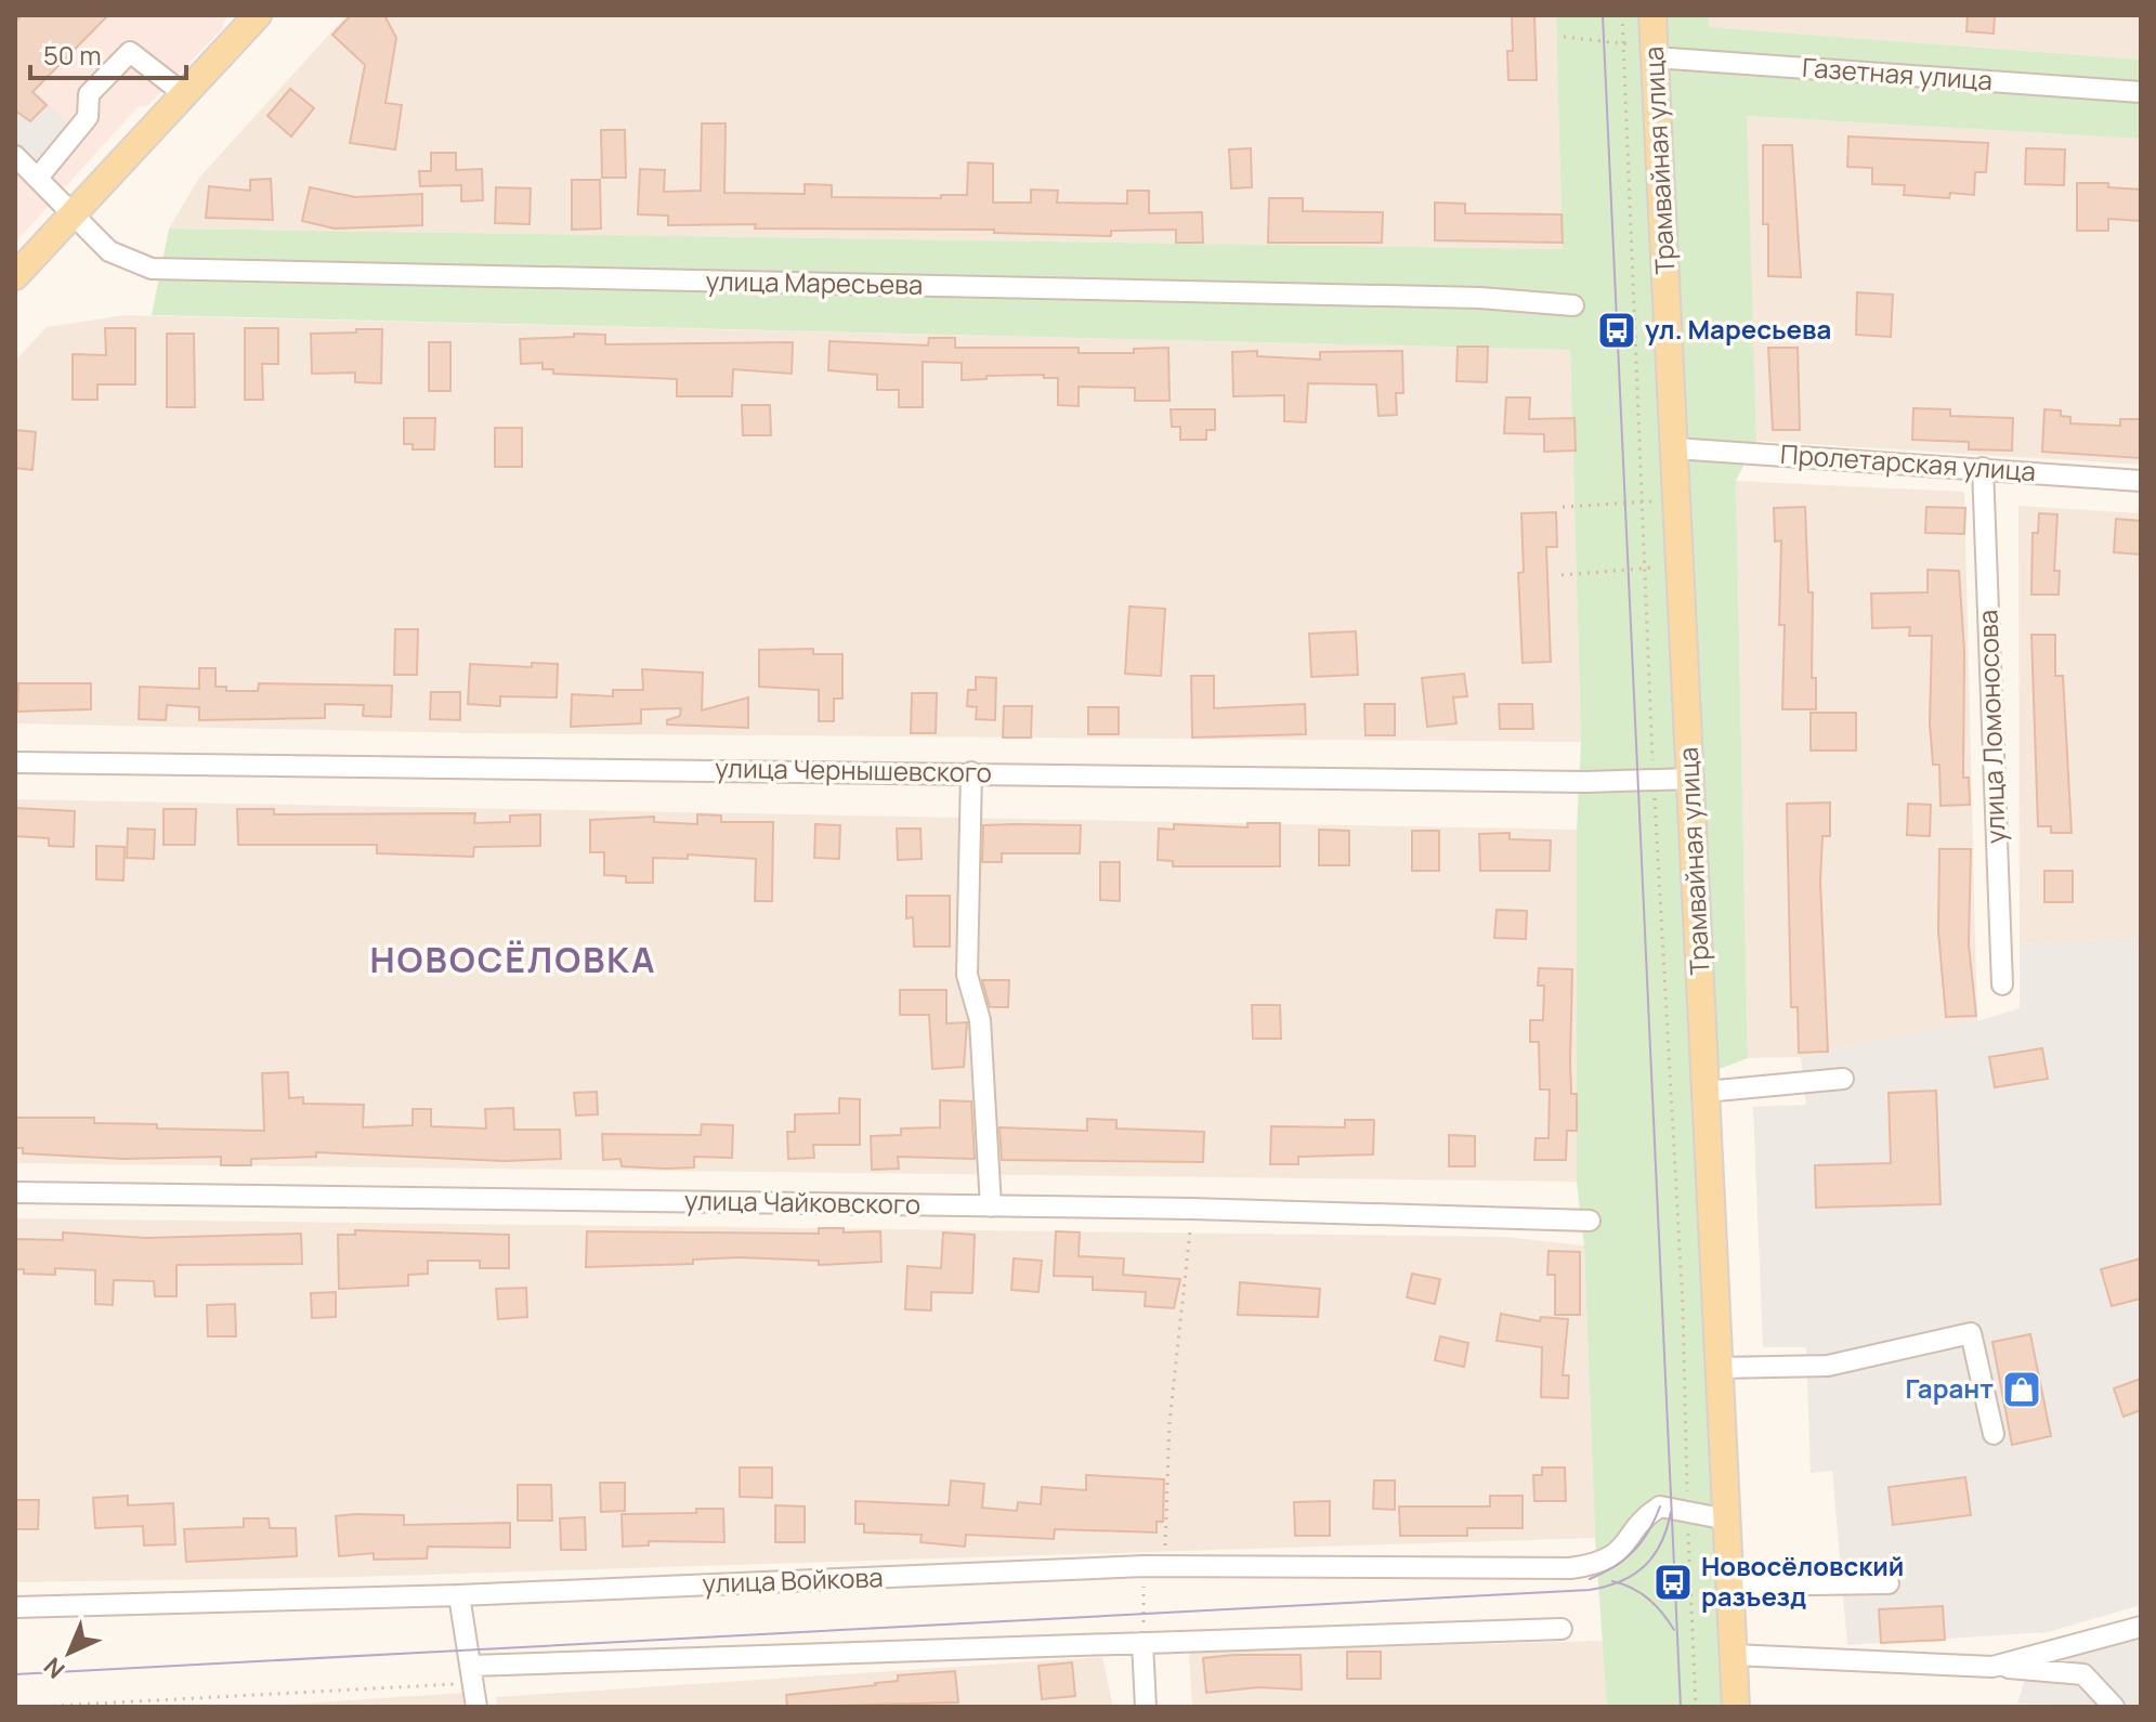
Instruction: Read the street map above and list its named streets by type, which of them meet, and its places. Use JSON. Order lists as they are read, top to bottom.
{
  "streets": {
    "main road": ["Трамвайная улица"],
    "street": [
      "Газетная улица",
      "улица Маресьева",
      "Пролетарская улица",
      "улица Ломоносова",
      "улица Чернышевского",
      "улица Чайковского",
      "улица Войкова"
    ]
  },
  "crossings": [
    ["Газетная улица", "Трамвайная улица"],
    ["Трамвайная улица", "Пролетарская улица"],
    ["Трамвайная улица", "улица Чернышевского"],
    ["Пролетарская улица", "улица Ломоносова"]
  ],
  "districts": ["НОВОСЁЛОВКА"],
  "places": {
    "bus stop": ["ул. Маресьева", "Новосёловский разъезд"],
    "shop": ["Гарант"]
  },
  "scale_bar": "50 m",
  "north": "bottom left"
}
